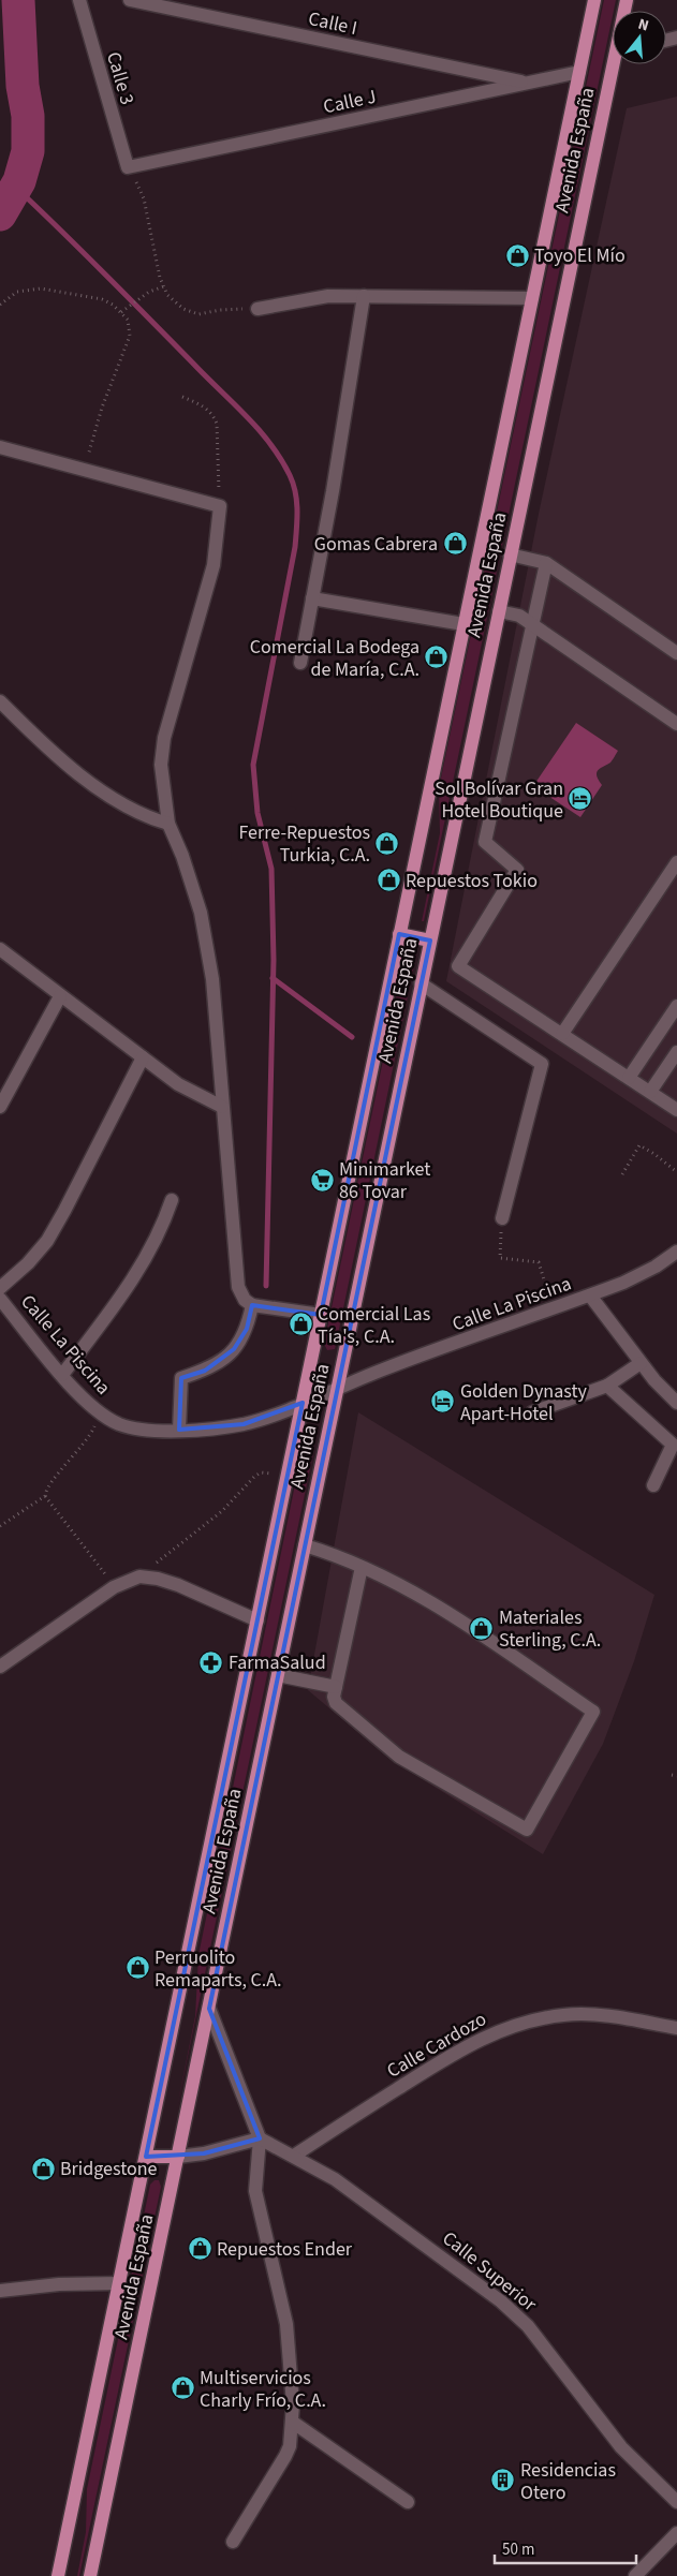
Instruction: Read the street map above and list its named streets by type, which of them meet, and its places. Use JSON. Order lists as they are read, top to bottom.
{
  "streets": {
    "main road": ["Avenida España"],
    "street": [
      "Calle I",
      "Calle 3",
      "Calle J",
      "Calle La Piscina",
      "Calle Cardozo",
      "Calle Superior"
    ]
  },
  "crossings": [
    ["Calle I", "Calle J"],
    ["Calle 3", "Calle J"],
    ["Calle J", "Avenida España"],
    ["Avenida España", "Calle La Piscina"],
    ["Calle Cardozo", "Calle Superior"]
  ],
  "places": {
    "shop": [
      "Toyo El Mío",
      "Gomas Cabrera",
      "Comercial La Bodega de María, C.A.",
      "Ferre-Repuestos Turkia, C.A.",
      "Repuestos Tokio",
      "Comercial Las Tía's, C.A.",
      "Materiales Sterling, C.A.",
      "Perruolito Remaparts, C.A.",
      "Bridgestone",
      "Repuestos Ender",
      "Multiservicios Charly Frío, C.A."
    ],
    "hotel": ["Sol Bolívar Gran Hotel Boutique", "Golden Dynasty Apart-Hotel"],
    "supermarket": ["Minimarket 86 Tovar"],
    "pharmacy": ["FarmaSalud"],
    "building": ["Residencias Otero"]
  },
  "scale_bar": "50 m",
  "north": "top"
}
